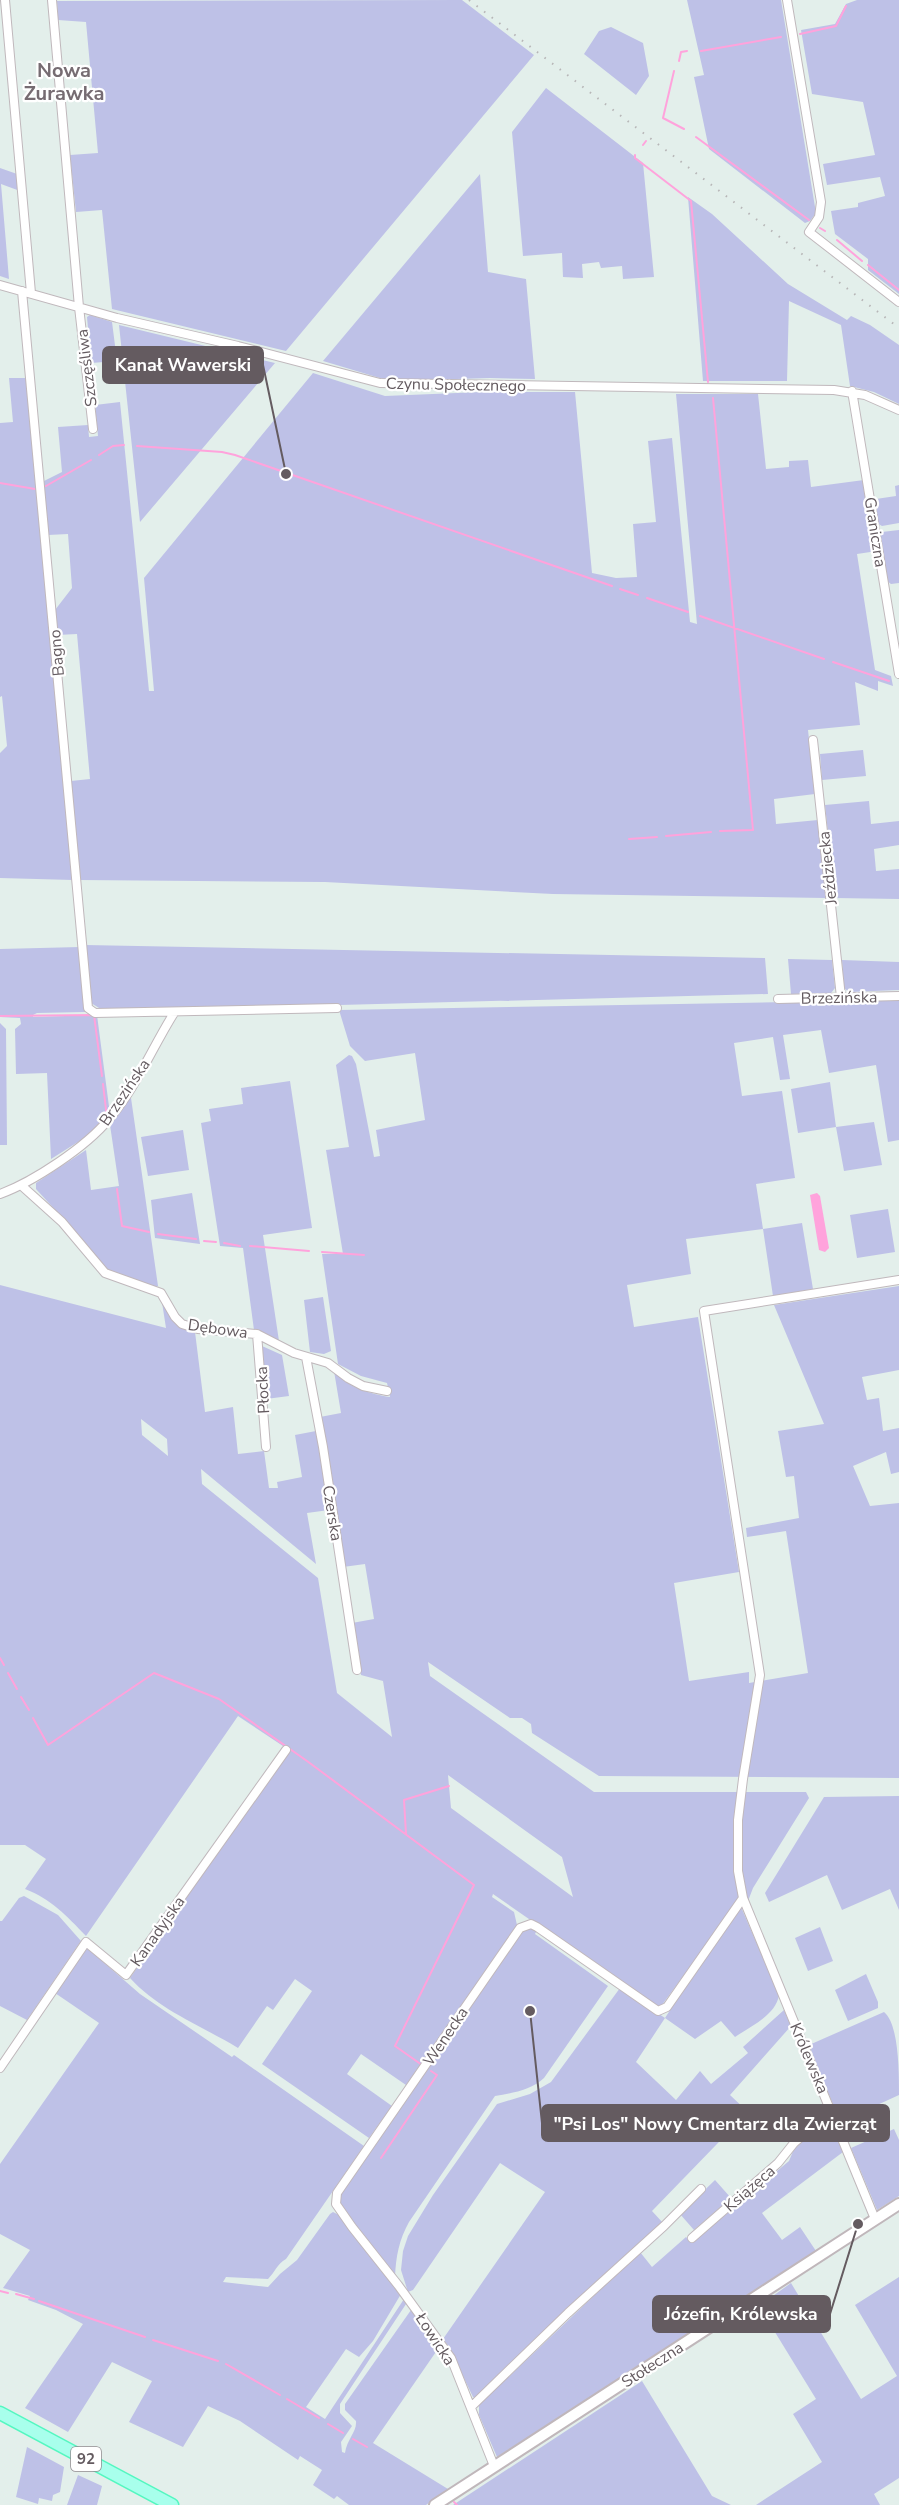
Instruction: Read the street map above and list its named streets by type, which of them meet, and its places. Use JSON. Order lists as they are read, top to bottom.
{
  "streets": {
    "main road": ["92"],
    "street": [
      "Szczęśliwa",
      "Czynu Społecznego",
      "Graniczna",
      "Bagno",
      "Jeździecka",
      "Brzezińska",
      "Dębowa",
      "Płocka",
      "Czerska",
      "Kanadyjska",
      "Wenecka",
      "Królewska",
      "Książęca",
      "Łowicka",
      "Stołeczna"
    ]
  },
  "crossings": [
    ["Szczęśliwa", "Czynu Społecznego"],
    ["Czynu Społecznego", "Graniczna"],
    ["Czynu Społecznego", "Bagno"],
    ["Bagno", "Brzezińska"],
    ["Jeździecka", "Brzezińska"],
    ["Brzezińska", "Dębowa"],
    ["Dębowa", "Płocka"],
    ["Dębowa", "Czerska"],
    ["Wenecka", "Królewska"],
    ["Wenecka", "Łowicka"],
    ["Królewska", "Książęca"],
    ["Królewska", "Stołeczna"],
    ["Łowicka", "Stołeczna"]
  ],
  "districts": ["Nowa Żurawka"],
  "places": ["Kanał Wawerski", "\"Psi Los\" Nowy Cmentarz dla Zwierząt", "Józefin, Królewska"]
}
